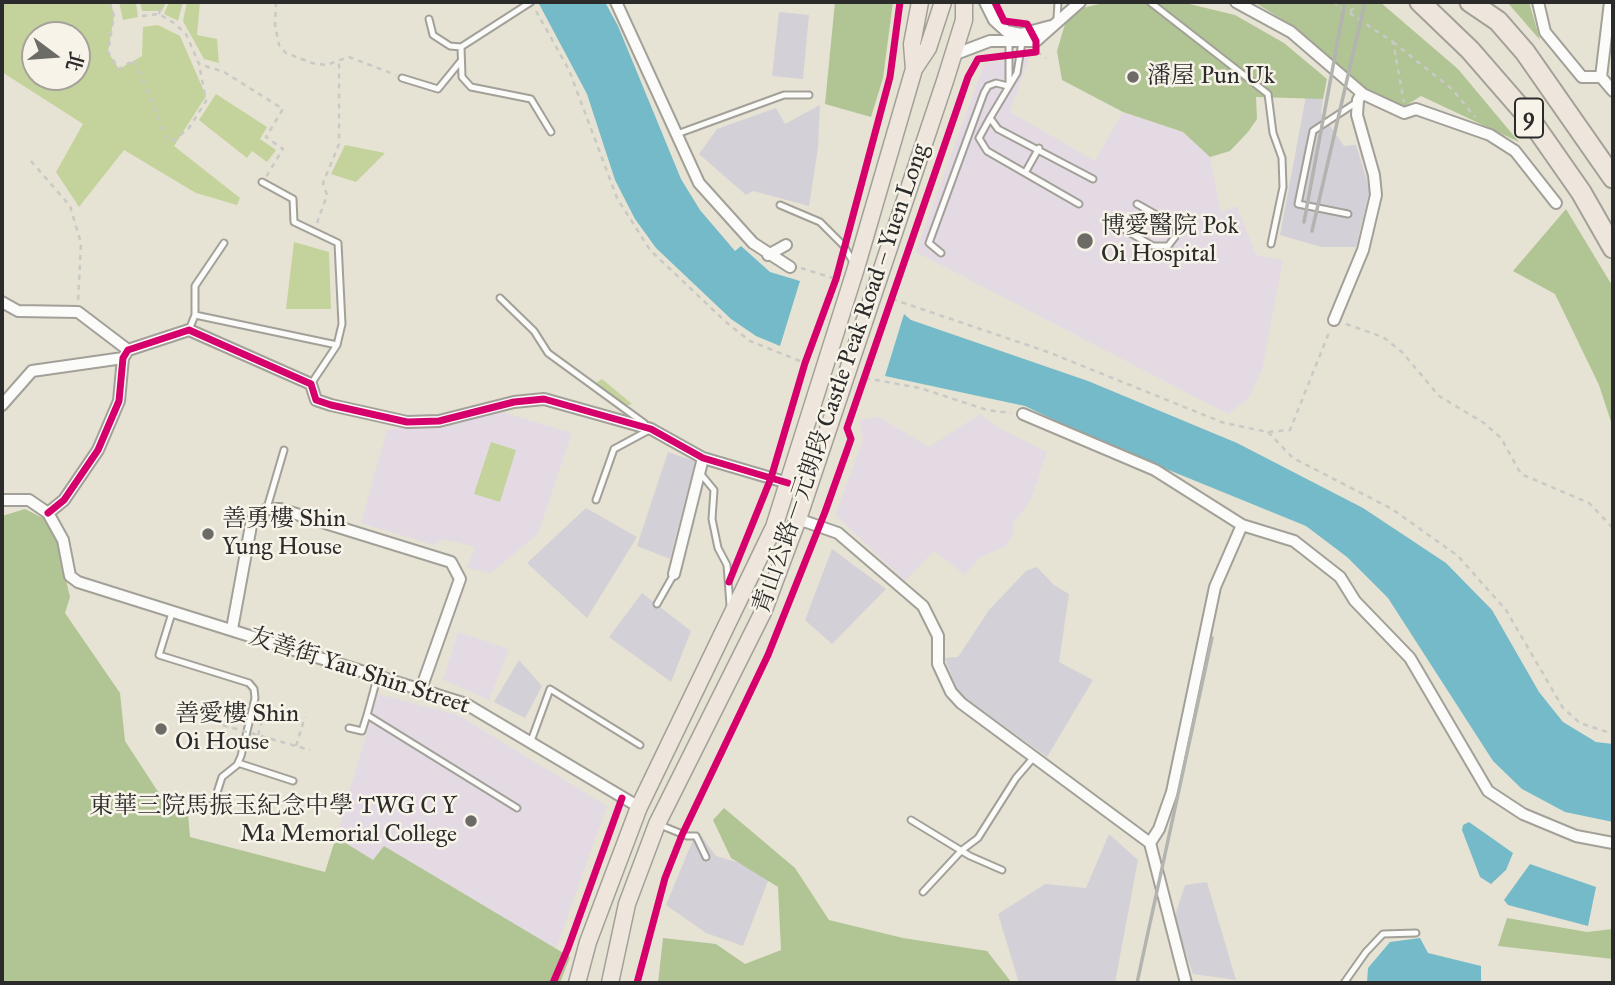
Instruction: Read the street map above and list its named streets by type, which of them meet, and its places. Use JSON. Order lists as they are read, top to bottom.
{
  "streets": {
    "highway": ["9"],
    "main road": ["青山公路－元朗段 Castle Peak Road – Yuen Long"],
    "street": ["友善街 Yau Shin Street"]
  },
  "crossings": [
    ["青山公路－元朗段 Castle Peak Road – Yuen Long", "友善街 Yau Shin Street"]
  ],
  "places": [
    "潘屋 Pun Uk",
    "博愛醫院 Pok Oi Hospital",
    "善勇樓 Shin Yung House",
    "善愛樓 Shin Oi House",
    "東華三院馬振玉紀念中學 TWG C Y Ma Memorial College"
  ],
  "north": "right"
}
